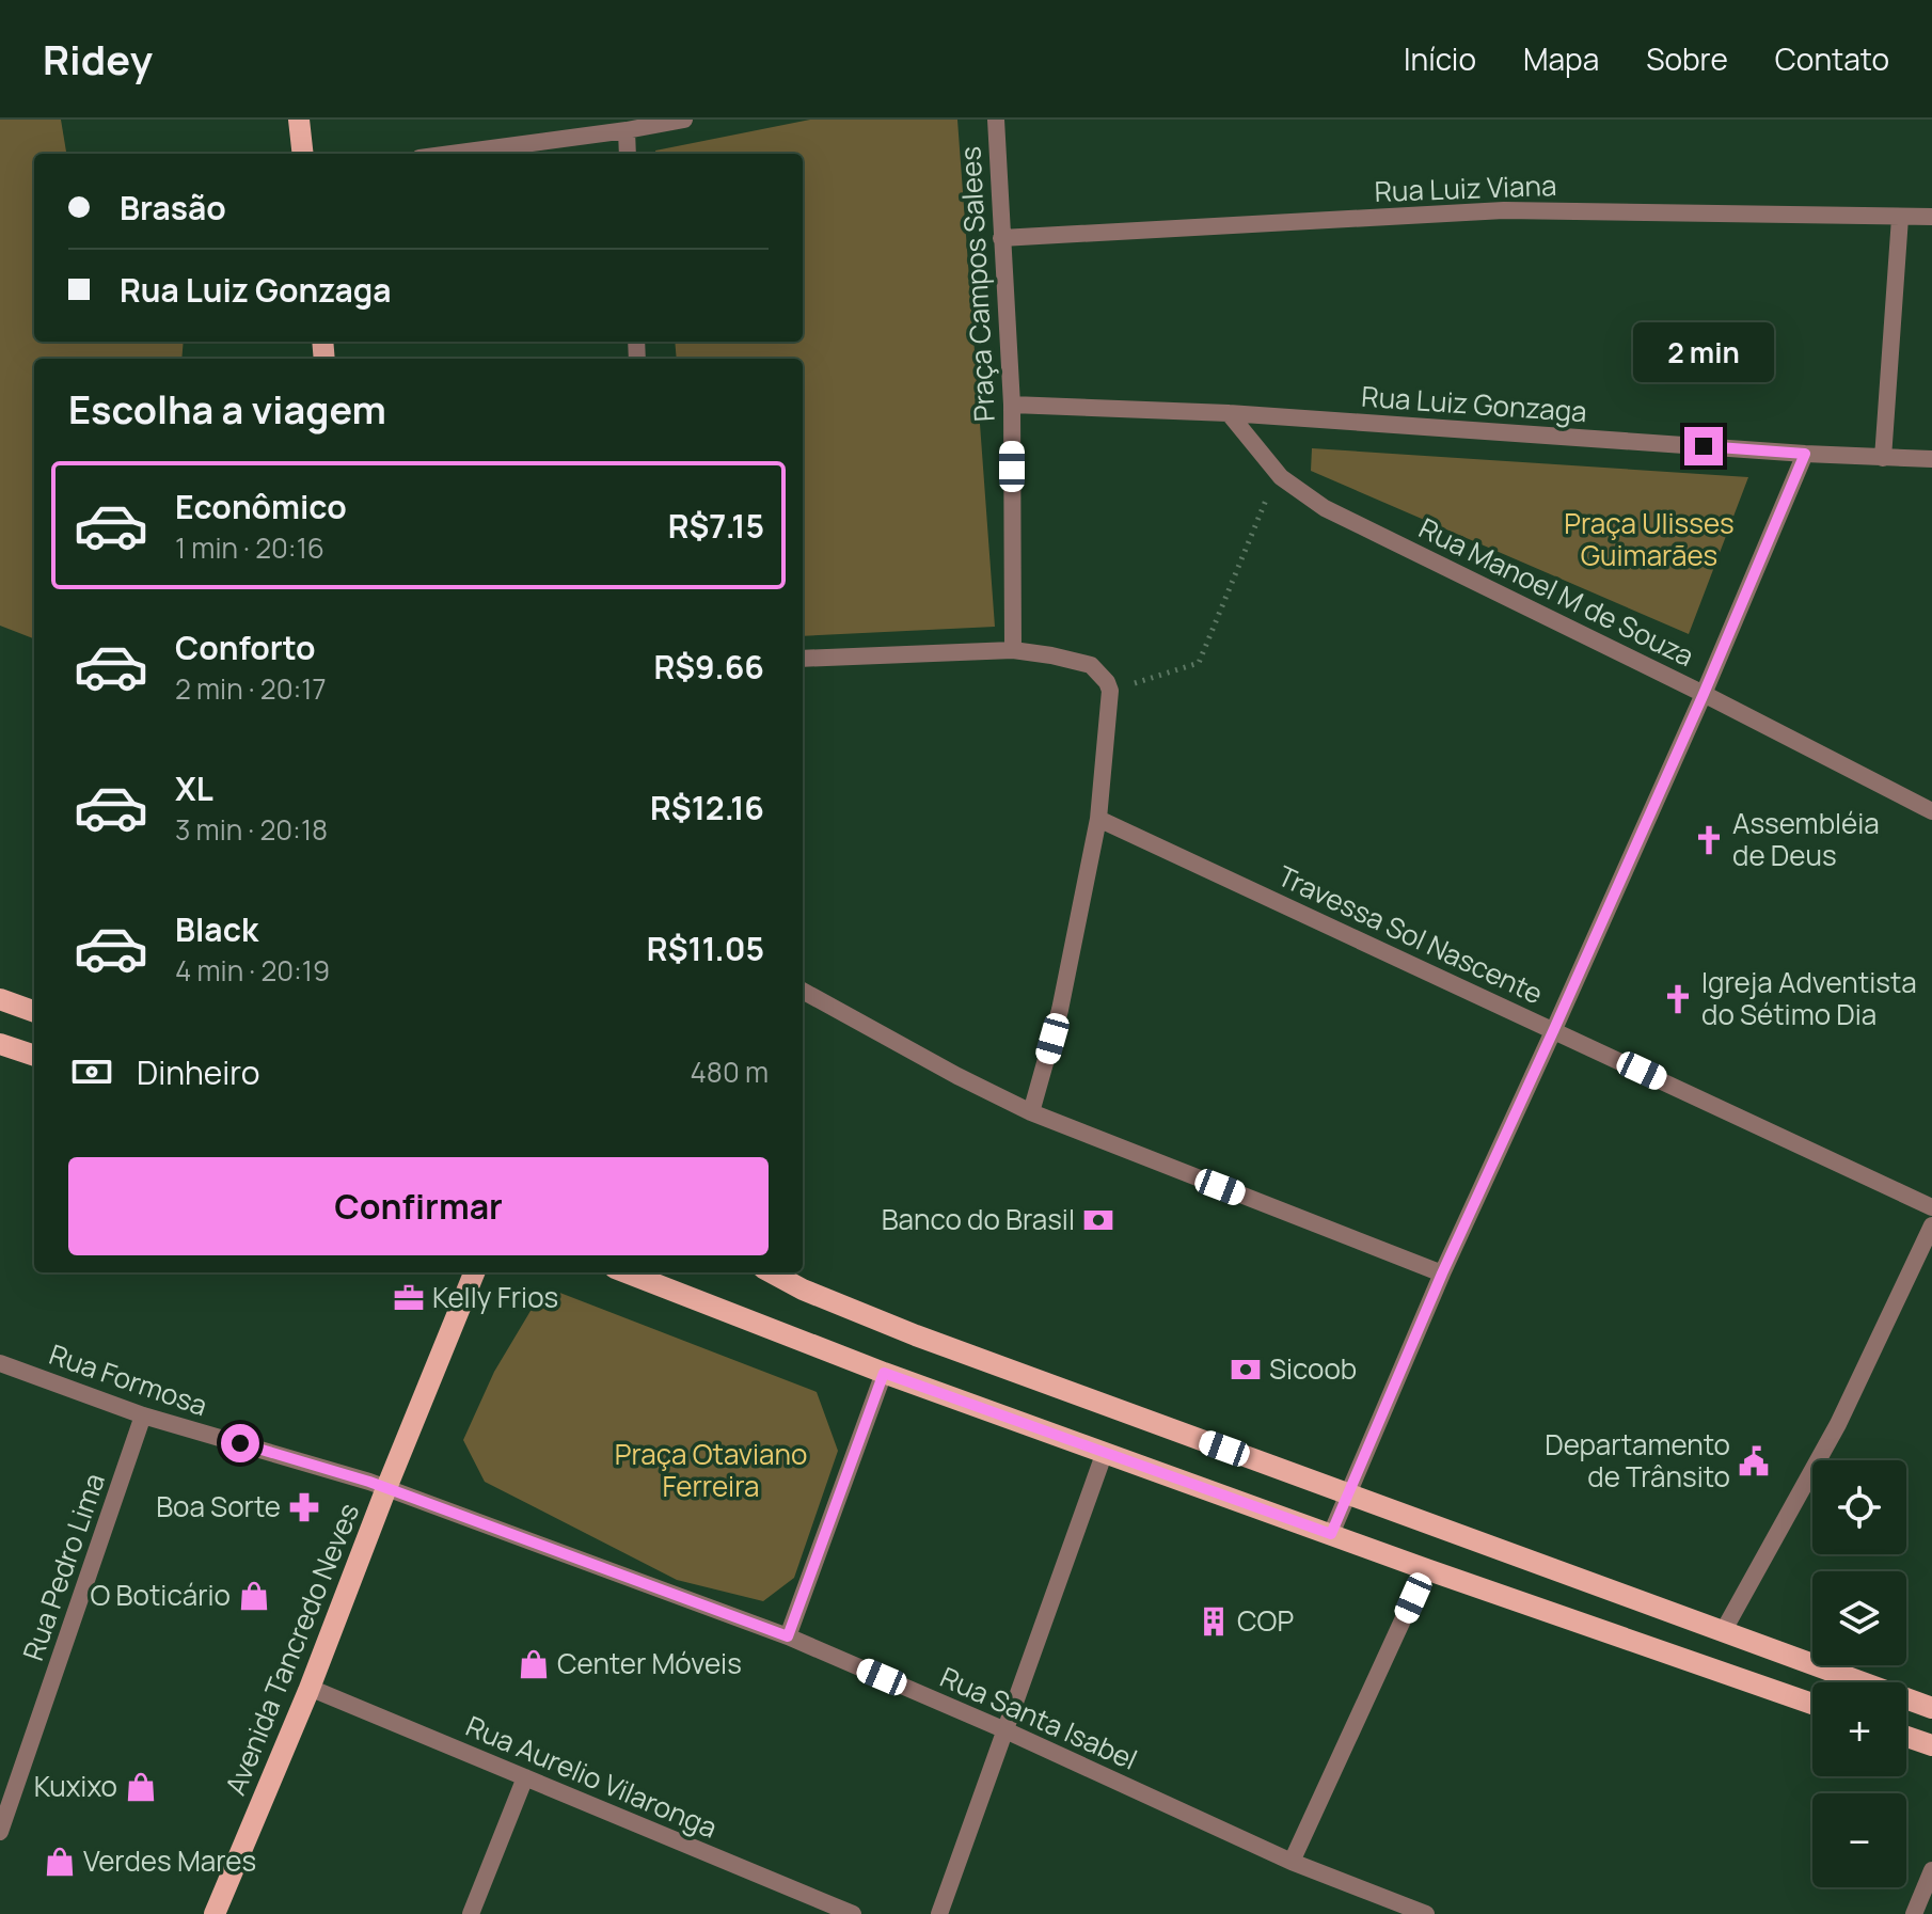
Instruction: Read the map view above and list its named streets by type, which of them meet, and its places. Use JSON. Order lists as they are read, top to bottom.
{
  "streets": {
    "main road": ["Avenida Tancredo Neves"],
    "street": [
      "Rua Luiz Viana",
      "Praça Campos Salees",
      "Rua Luiz Gonzaga",
      "Rua Manoel M de Souza",
      "Travessa Sol Nascente",
      "Rua Formosa",
      "Rua Pedro Lima",
      "Rua Santa Isabel",
      "Rua Aurelio Vilaronga"
    ]
  },
  "crossings": [
    ["Rua Luiz Viana", "Praça Campos Salees"],
    ["Praça Campos Salees", "Rua Luiz Gonzaga"],
    ["Rua Luiz Gonzaga", "Rua Manoel M de Souza"],
    ["Rua Formosa", "Rua Pedro Lima"],
    ["Rua Formosa", "Avenida Tancredo Neves"],
    ["Rua Formosa", "Rua Santa Isabel"],
    ["Avenida Tancredo Neves", "Rua Santa Isabel"],
    ["Avenida Tancredo Neves", "Rua Aurelio Vilaronga"]
  ],
  "parks": ["Praça Ulisses Guimarães", "Praça Otaviano Ferreira"],
  "places": {
    "church": ["Assembléia de Deus", "Igreja Adventista do Sétimo Dia"],
    "bank": ["Banco do Brasil", "Sicoob"],
    "office": ["Kelly Frios"],
    "public building": ["Departamento de Trânsito"],
    "pharmacy": ["Boa Sorte"],
    "shop": [
      "O Boticário",
      "Center Móveis",
      "Kuxixo",
      "Verdes Mares"
    ],
    "building": ["COP"]
  },
  "page": {
    "header": "Ridey",
    "nav": [
      "Início",
      "Mapa",
      "Sobre",
      "Contato"
    ],
    "banner": ["Brasão", "Rua Luiz Gonzaga"],
    "bubble": "2 min",
    "heading": "Escolha a viagem",
    "list": [
      {
        "name": "Econômico",
        "note": "1 min · 20:16",
        "value": "R$7.15"
      },
      {
        "name": "Conforto",
        "note": "2 min · 20:17",
        "value": "R$9.66"
      },
      {
        "name": "XL",
        "note": "3 min · 20:18",
        "value": "R$12.16"
      },
      {
        "name": "Black",
        "note": "4 min · 20:19",
        "value": "R$11.05"
      }
    ],
    "pay": ["Dinheiro", "480 m"],
    "buttons": "Confirmar",
    "map_buttons": ["+", "−"]
  }
}
